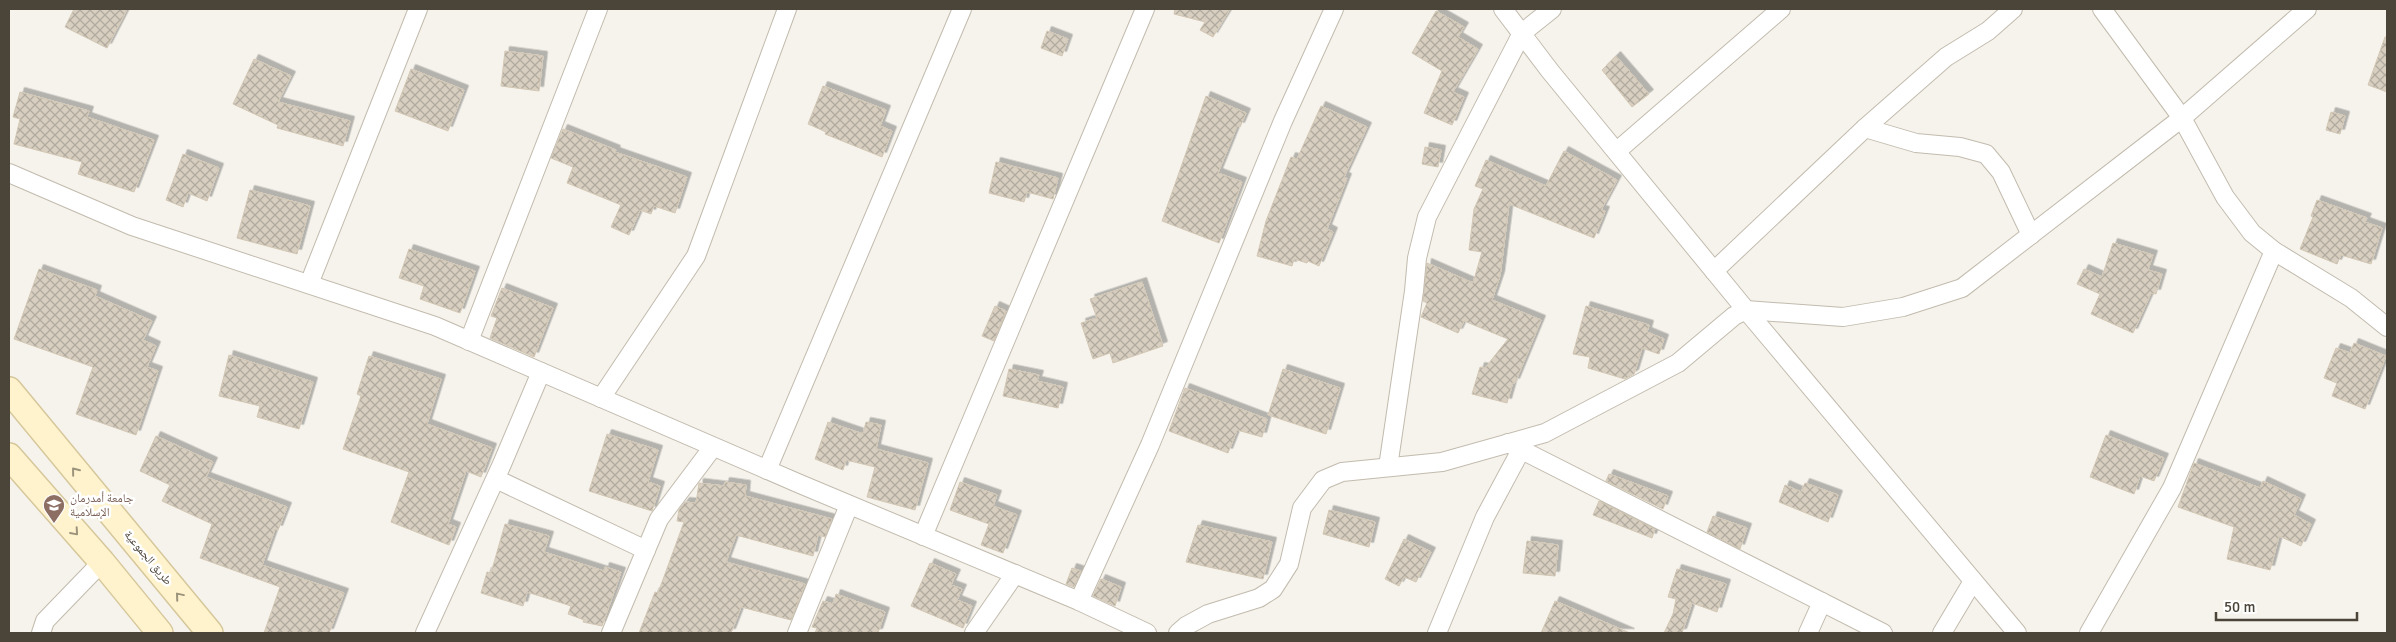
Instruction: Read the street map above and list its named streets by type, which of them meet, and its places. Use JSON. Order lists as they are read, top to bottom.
{
  "streets": {
    "main road": ["طريق الجموعية"]
  },
  "places": {
    "school or university": ["جامعة أمدرمان الإسلامية"]
  },
  "scale_bar": "50 m"
}
